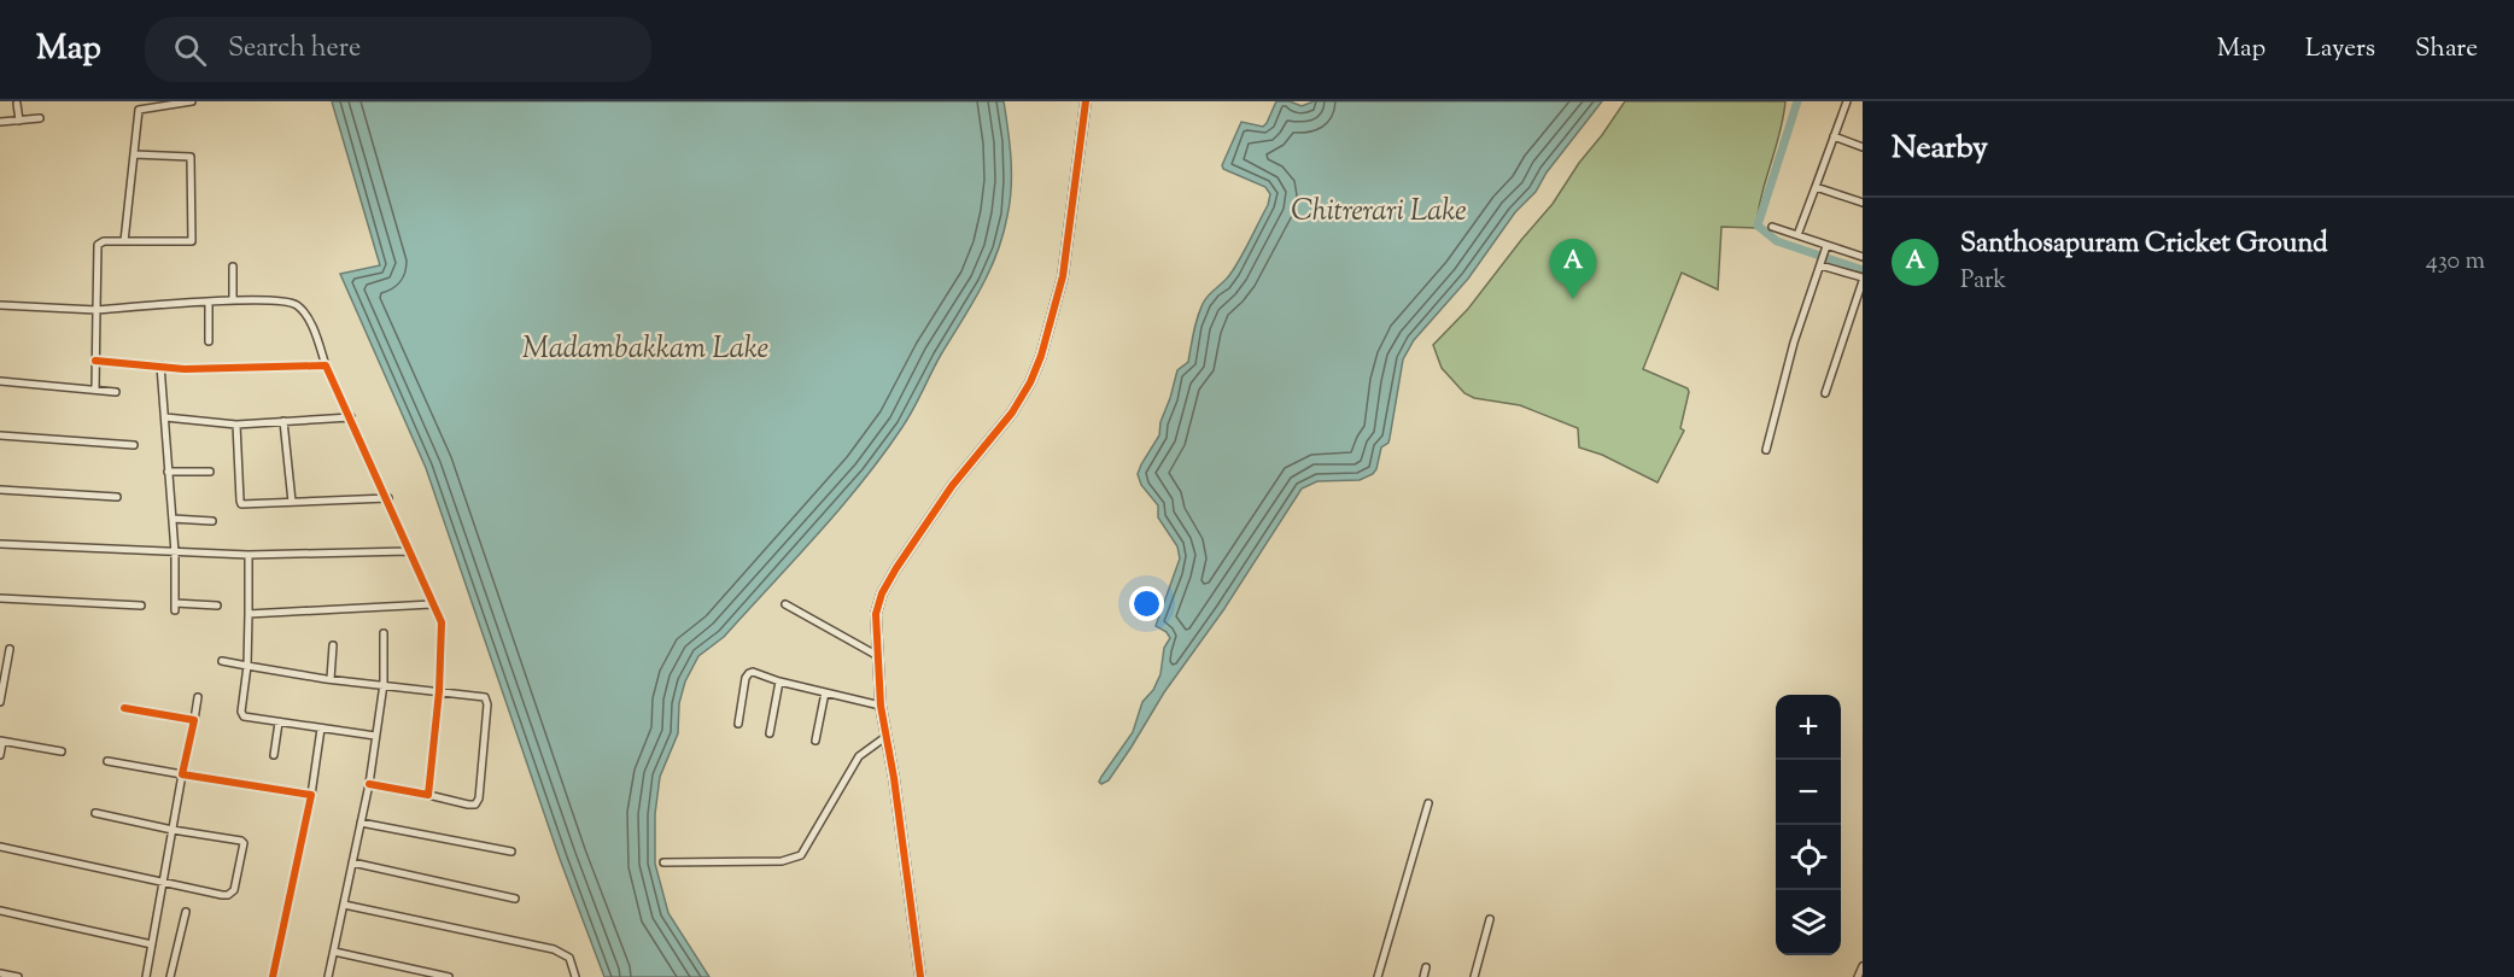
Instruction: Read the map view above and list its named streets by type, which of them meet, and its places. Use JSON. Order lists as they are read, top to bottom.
{
  "water": ["Chitrerari Lake", "Madambakkam Lake"],
  "page": {
    "header": "Map",
    "search": "Search here",
    "nav": ["Map", "Layers", "Share"],
    "heading": "Nearby",
    "list": [
      {
        "mark": "A",
        "name": "Santhosapuram Cricket Ground",
        "note": "Park",
        "value": "430 m"
      }
    ],
    "pins": "A",
    "map_buttons": ["+", "−"]
  }
}
